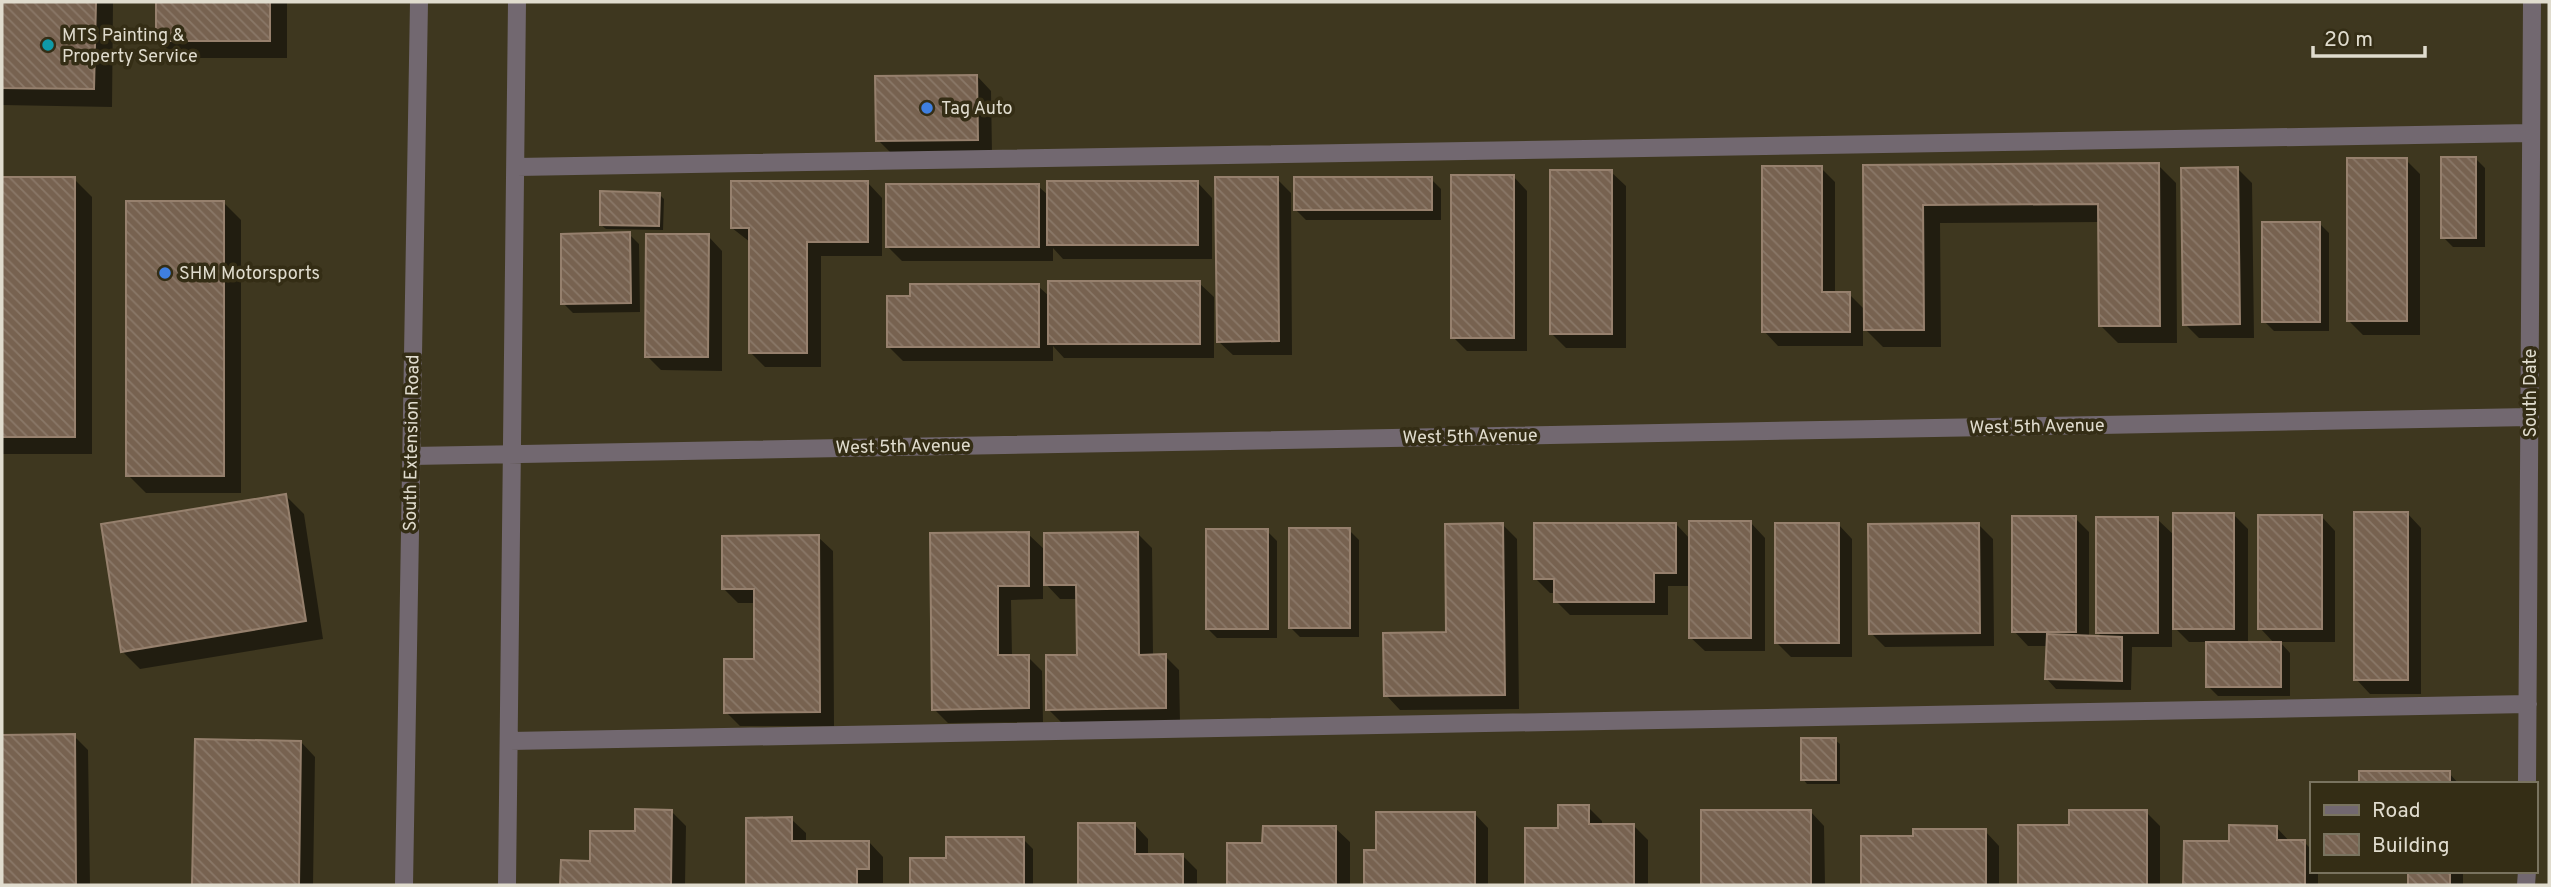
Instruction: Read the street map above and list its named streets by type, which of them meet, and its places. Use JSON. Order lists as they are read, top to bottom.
{
  "streets": {
    "street": ["South Date", "West 5th Avenue", "South Extension Road"]
  },
  "crossings": [
    ["South Date", "West 5th Avenue"],
    ["West 5th Avenue", "South Extension Road"]
  ],
  "places": ["MTS Painting & Property Service", "Tag Auto", "SHM Motorsports"],
  "legend": ["Road", "Building"],
  "scale_bar": "20 m"
}
